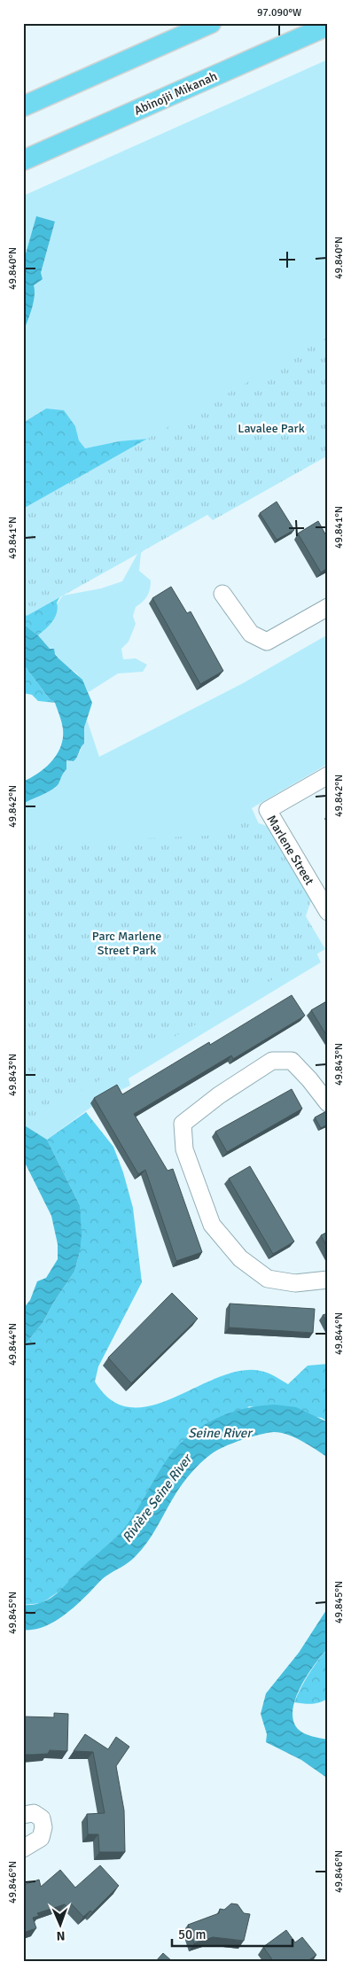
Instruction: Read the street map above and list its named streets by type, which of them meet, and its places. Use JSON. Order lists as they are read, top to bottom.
{
  "streets": {
    "main road": ["Abinojii Mikanah"],
    "street": ["Marlene Street"]
  },
  "water": ["Seine River", "Rivière Seine River"],
  "parks": ["Lavalee Park", "Parc Marlene Street Park"],
  "scale_bar": "50 m",
  "north": "bottom",
  "coordinates": [
    "97.090°W",
    "49.840°N",
    "49.841°N",
    "49.842°N",
    "49.843°N",
    "49.844°N",
    "49.845°N",
    "49.846°N"
  ]
}
